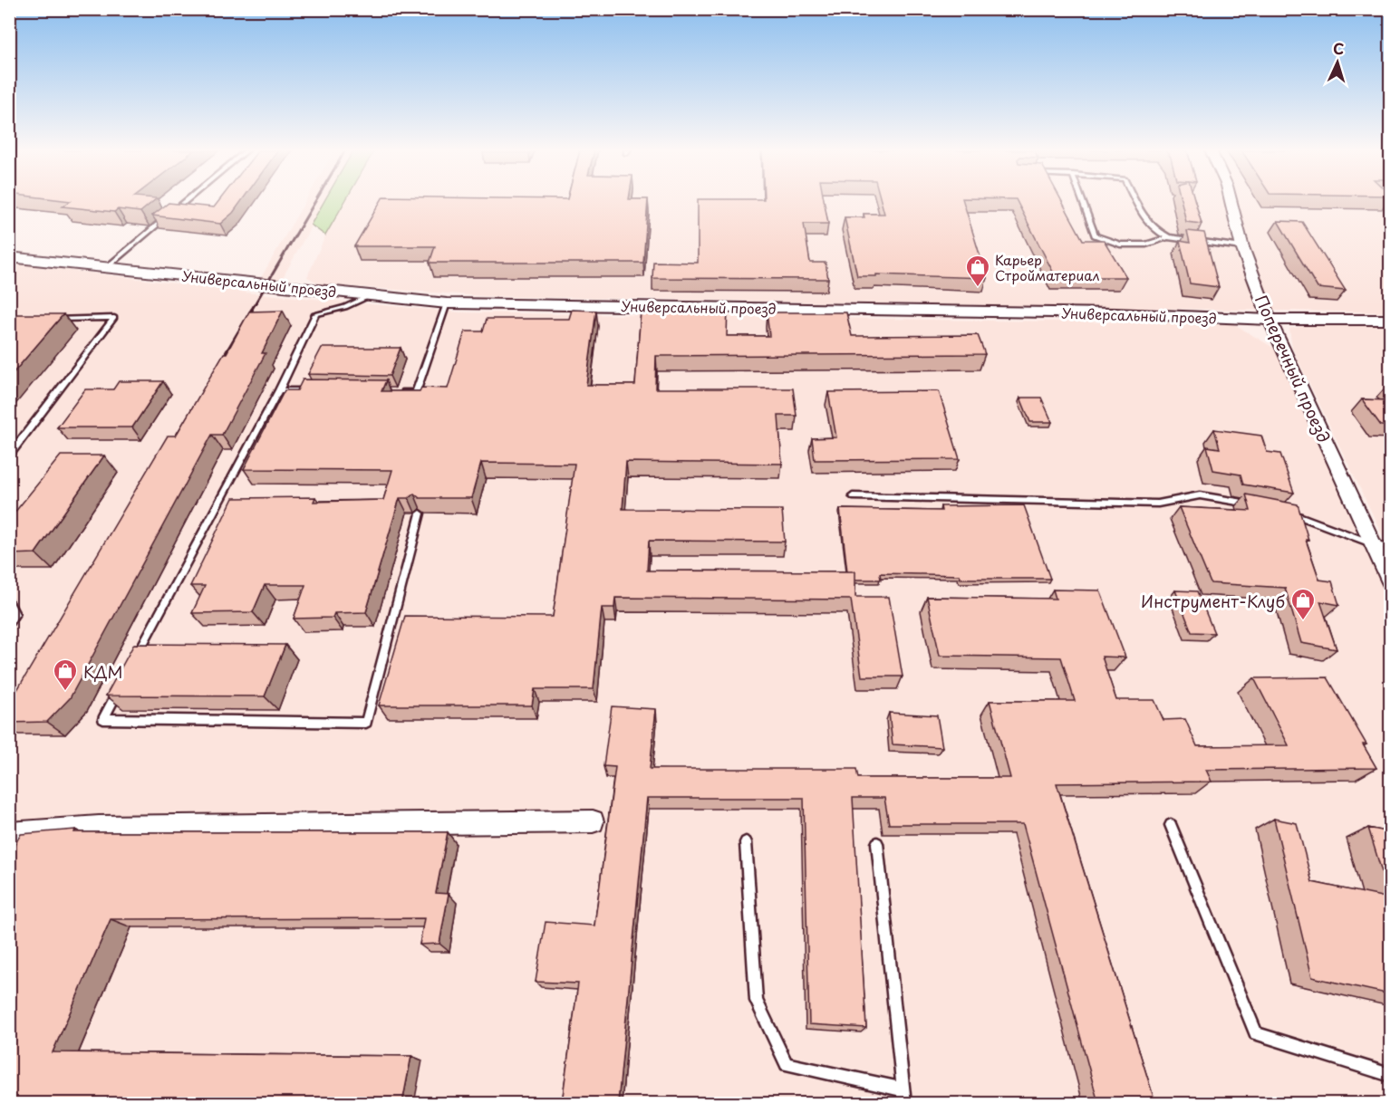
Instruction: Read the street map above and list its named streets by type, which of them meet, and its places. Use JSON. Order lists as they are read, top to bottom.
{
  "streets": {
    "street": ["Универсальный проезд", "Поперечный проезд"]
  },
  "crossings": [
    ["Универсальный проезд", "Поперечный проезд"]
  ],
  "places": {
    "shop": ["Карьер Стройматериал", "Инструмент-Клуб", "КДМ"]
  },
  "north": "top"
}
